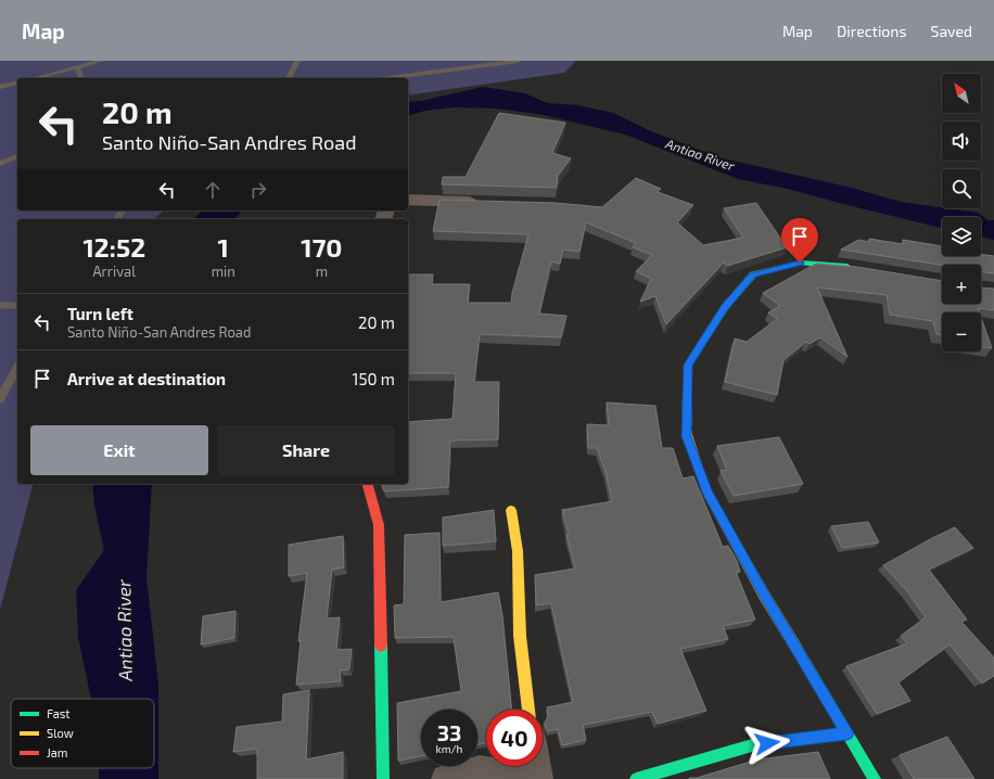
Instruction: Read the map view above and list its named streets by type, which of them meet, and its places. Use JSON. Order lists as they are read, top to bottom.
{
  "water": ["Antiao River"],
  "legend": ["Fast", "Slow", "Jam"],
  "north": "top left",
  "page": {
    "header": "Map",
    "nav": ["Map", "Directions", "Saved"],
    "map_buttons": ["+", "−"],
    "turn": ["20 m", "Santo Niño-San Andres Road"],
    "eta": [
      "12:52",
      "Arrival",
      "1",
      "min",
      "170",
      "m"
    ],
    "list": [
      {
        "name": "Turn left",
        "note": "Santo Niño-San Andres Road",
        "value": "20 m"
      },
      {
        "name": "Arrive at destination",
        "value": "150 m"
      }
    ],
    "buttons": ["Exit", "Share"],
    "speed": "33 km/h",
    "limit": "40"
  }
}
